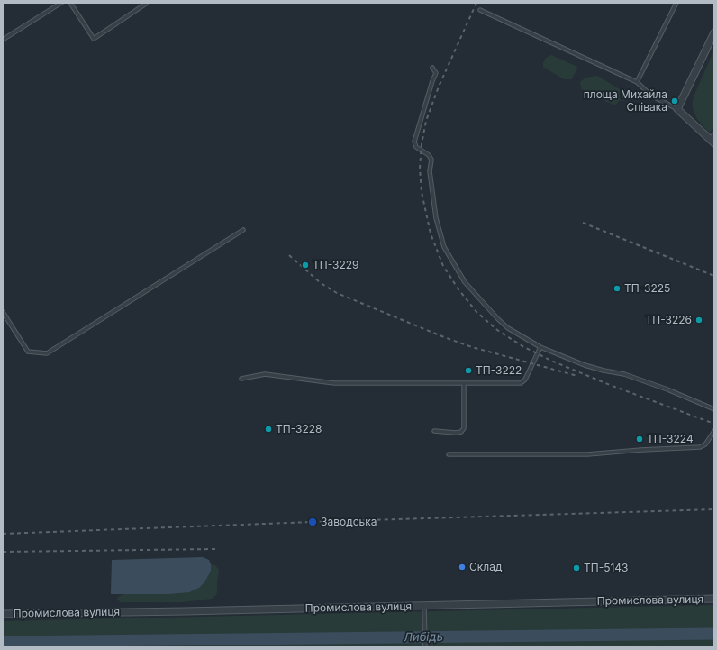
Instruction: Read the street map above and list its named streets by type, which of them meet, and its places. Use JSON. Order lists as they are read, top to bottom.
{
  "streets": {
    "street": ["Промислова вулиця"]
  },
  "water": ["Либідь"],
  "places": [
    "площа Михайла Співака",
    "ТП-3229",
    "ТП-3225",
    "ТП-3226",
    "ТП-3222",
    "ТП-3228",
    "ТП-3224",
    "Заводська",
    "Склад",
    "ТП-5143"
  ]
}
